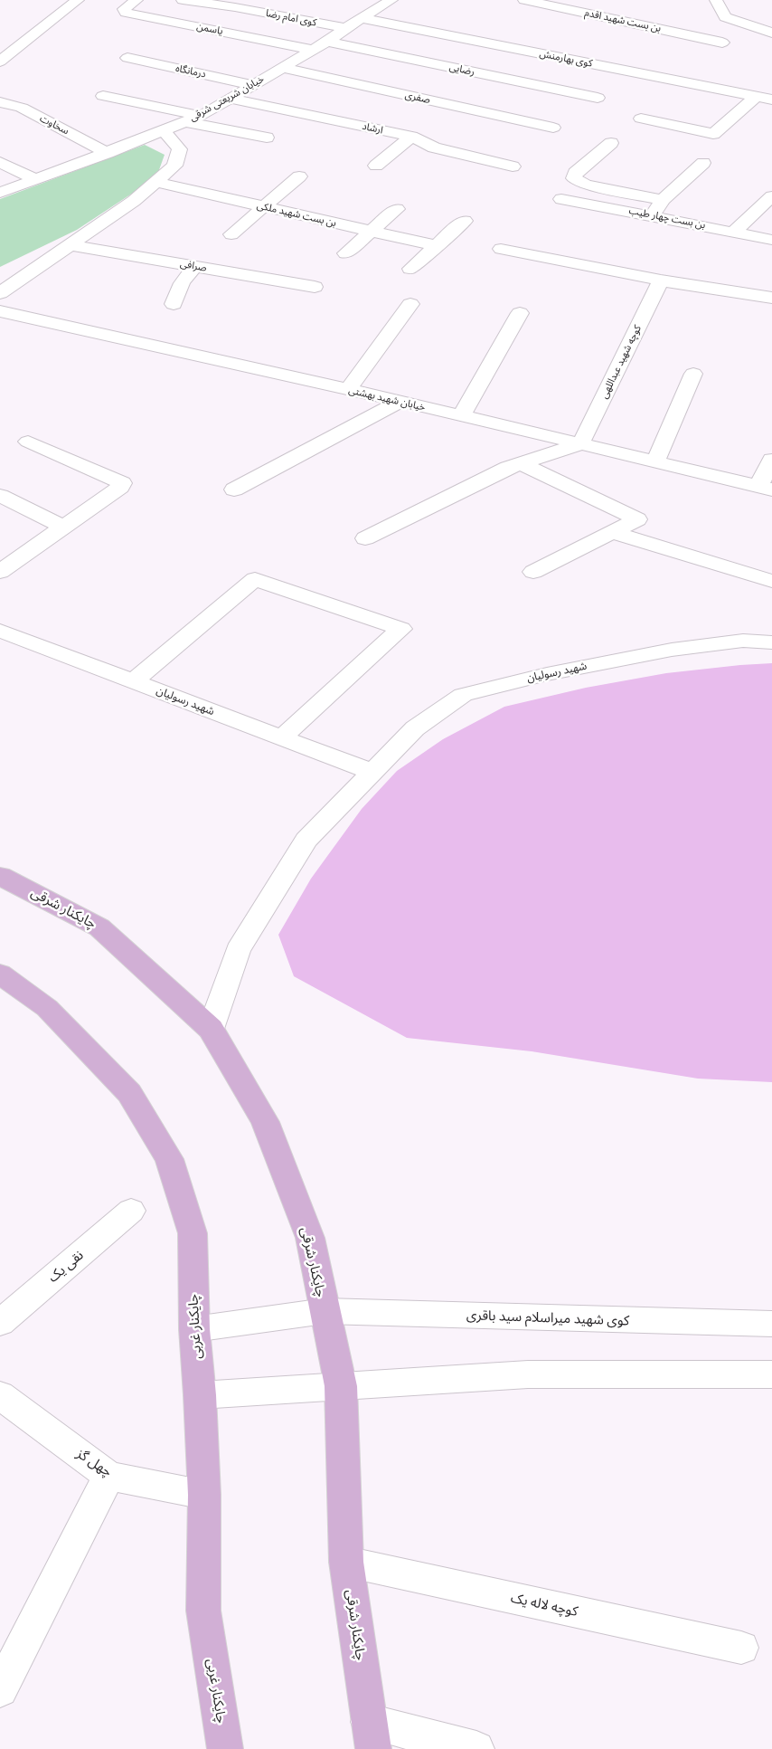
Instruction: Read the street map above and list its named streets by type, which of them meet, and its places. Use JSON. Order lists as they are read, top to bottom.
{
  "streets": {
    "main road": ["چایکنار شرقی", "چایکنار غربی"],
    "street": [
      "کوی امام رضا",
      "بن بست شهید اقدم",
      "یاسمن",
      "کوی بهارمنش",
      "رضایی",
      "درمانگاه",
      "صفری",
      "خیابان شریعتی شرقی",
      "سخاوت",
      "ارشاد",
      "بن بست شهید ملکی",
      "بن بست چهار طیب",
      "صرافی",
      "کوچه شهید عبداللهی",
      "خیابان شهید بهشتی",
      "شهید رسولیان",
      "نقی یک",
      "کوی شهید میراسلام سید باقری",
      "چهل گز",
      "کوچه لاله یک"
    ]
  },
  "crossings": [
    ["کوی امام رضا", "خیابان شریعتی شرقی"],
    ["یاسمن", "خیابان شریعتی شرقی"],
    ["کوی بهارمنش", "رضایی"],
    ["کوی بهارمنش", "خیابان شریعتی شرقی"],
    ["رضایی", "خیابان شریعتی شرقی"],
    ["درمانگاه", "خیابان شریعتی شرقی"],
    ["صفری", "خیابان شریعتی شرقی"],
    ["خیابان شریعتی شرقی", "سخاوت"],
    ["خیابان شریعتی شرقی", "ارشاد"],
    ["کوچه شهید عبداللهی", "خیابان شهید بهشتی"],
    ["شهید رسولیان", "چایکنار شرقی"],
    ["چایکنار شرقی", "کوی شهید میراسلام سید باقری"],
    ["چایکنار شرقی", "کوچه لاله یک"],
    ["کوی شهید میراسلام سید باقری", "چایکنار غربی"],
    ["چایکنار غربی", "چهل گز"]
  ]
}
